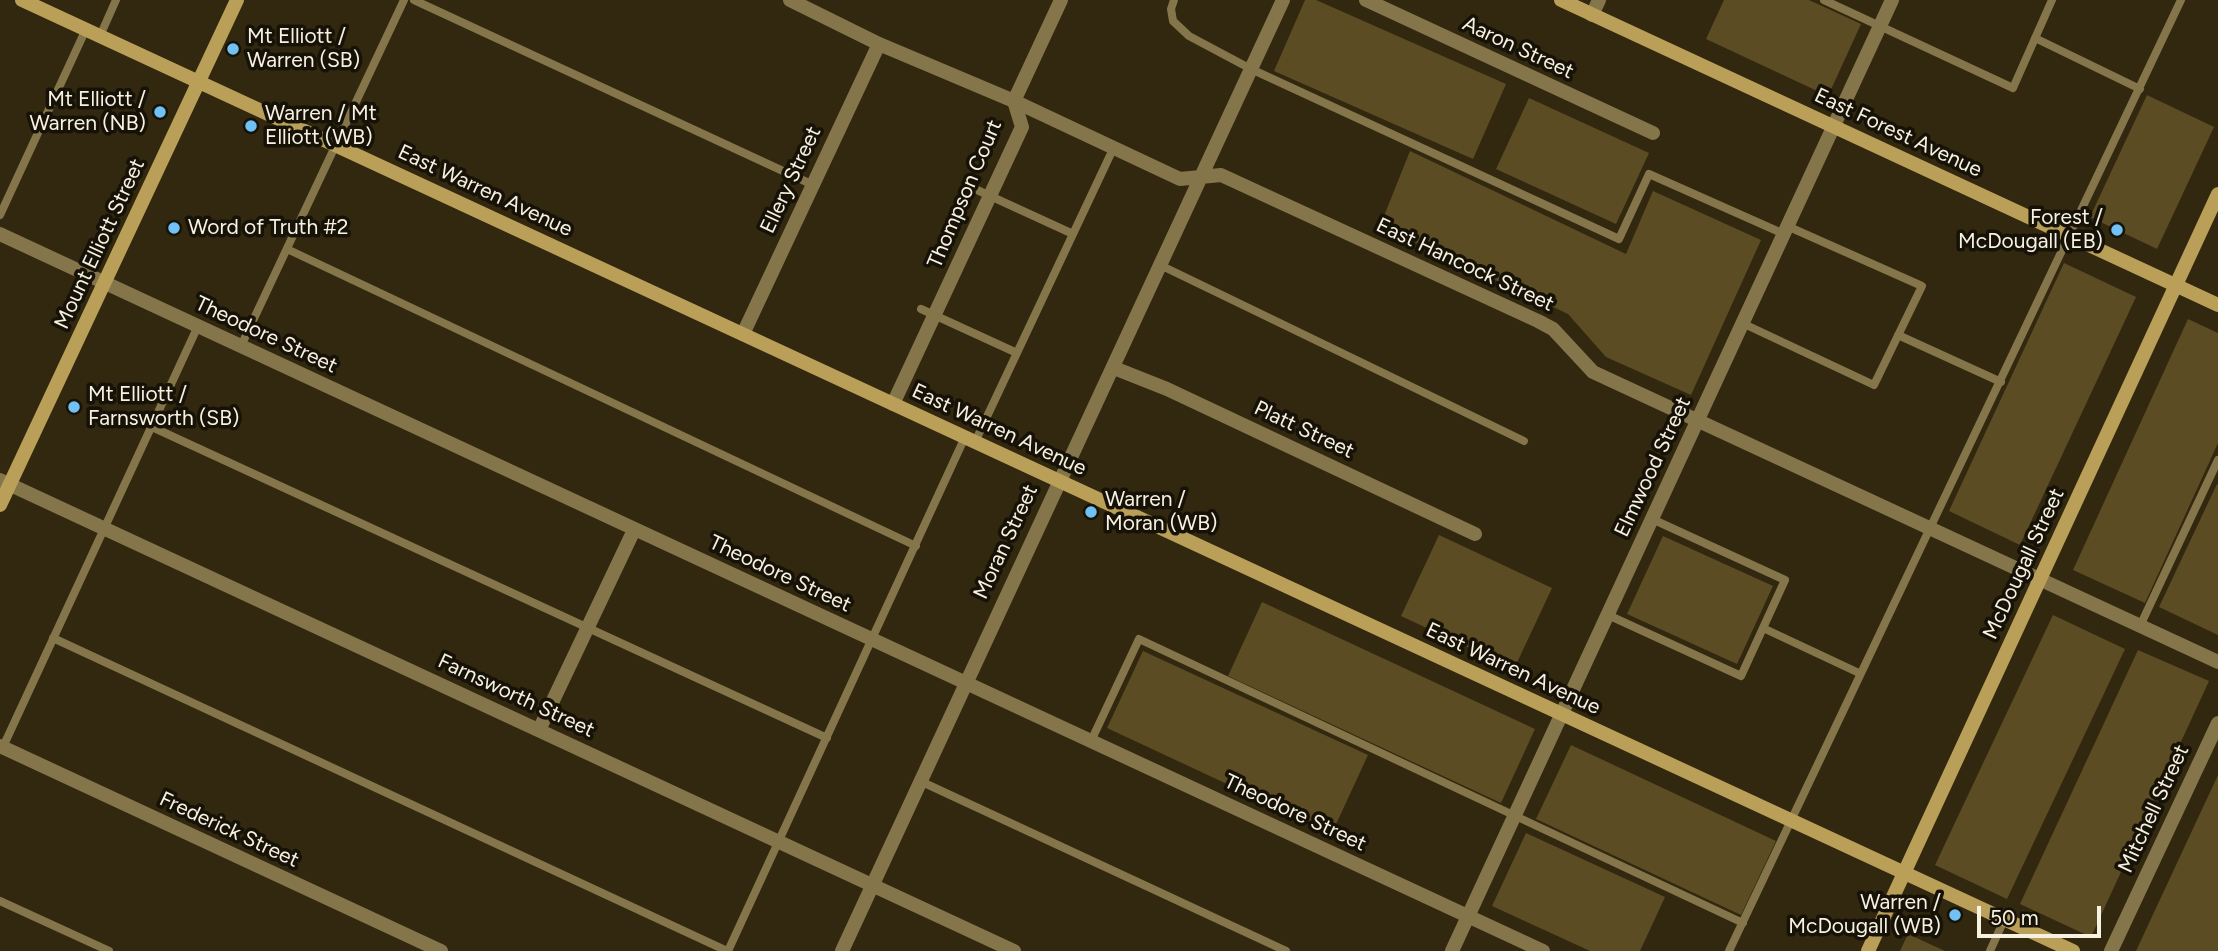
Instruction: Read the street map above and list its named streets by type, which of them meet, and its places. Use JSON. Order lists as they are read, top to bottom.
{
  "streets": {
    "main road": [
      "East Forest Avenue",
      "East Warren Avenue",
      "Mount Elliott Street",
      "McDougall Street"
    ],
    "street": [
      "Aaron Street",
      "Ellery Street",
      "Thompson Court",
      "East Hancock Street",
      "Theodore Street",
      "Platt Street",
      "Elmwood Street",
      "Moran Street",
      "Farnsworth Street",
      "Mitchell Street",
      "Frederick Street"
    ]
  },
  "crossings": [
    ["East Forest Avenue", "Elmwood Street"],
    ["East Forest Avenue", "McDougall Street"],
    ["Ellery Street", "East Warren Avenue"],
    ["Ellery Street", "East Hancock Street"],
    ["East Warren Avenue", "Thompson Court"],
    ["East Warren Avenue", "Mount Elliott Street"],
    ["East Warren Avenue", "Elmwood Street"],
    ["East Warren Avenue", "Moran Street"],
    ["East Warren Avenue", "McDougall Street"],
    ["Thompson Court", "East Hancock Street"],
    ["Mount Elliott Street", "Theodore Street"],
    ["Mount Elliott Street", "Farnsworth Street"],
    ["East Hancock Street", "Elmwood Street"],
    ["East Hancock Street", "Moran Street"],
    ["East Hancock Street", "McDougall Street"],
    ["Theodore Street", "Elmwood Street"],
    ["Theodore Street", "Moran Street"],
    ["Platt Street", "Moran Street"],
    ["Moran Street", "Farnsworth Street"]
  ],
  "places": [
    "Mt Elliott / Warren (SB)",
    "Mt Elliott / Warren (NB)",
    "Warren / Mt Elliott (WB)",
    "Word of Truth #2",
    "Forest / McDougall (EB)",
    "Mt Elliott / Farnsworth (SB)",
    "Warren / Moran (WB)",
    "Warren / McDougall (WB)"
  ],
  "scale_bar": "50 m"
}
